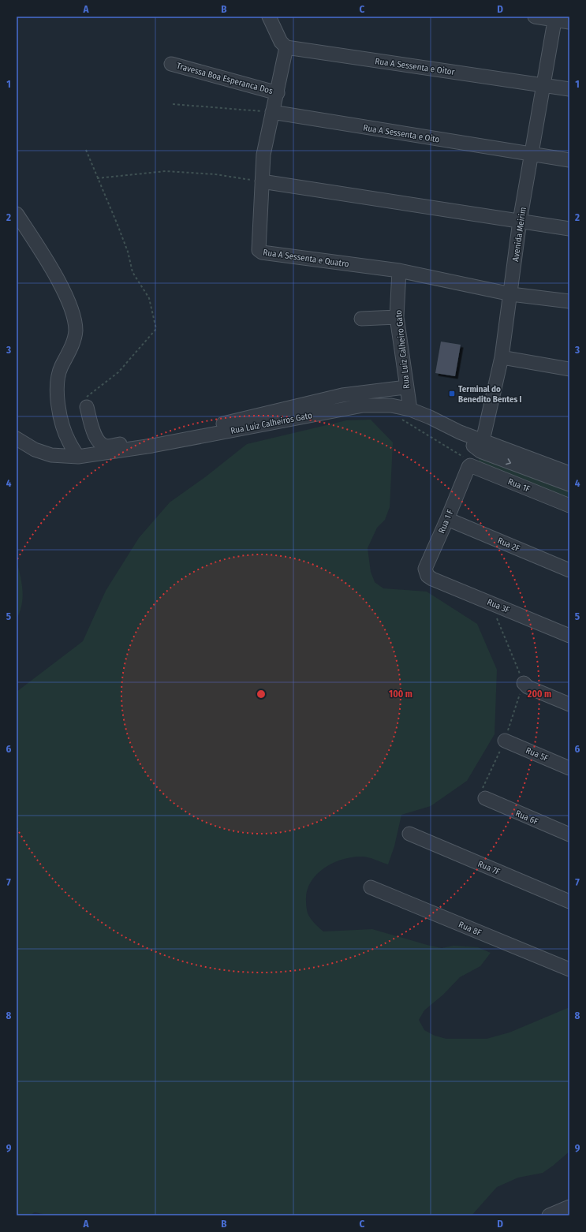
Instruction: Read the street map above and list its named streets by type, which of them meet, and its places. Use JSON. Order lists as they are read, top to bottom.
{
  "streets": {
    "street": [
      "Rua A Sessenta e Oitor",
      "Travessa Boa Esperanca Dos",
      "Rua A Sessenta e Oito",
      "Avenida Meirim",
      "Rua A Sessenta e Quatro",
      "Rua Luiz Calheiro Gato",
      "Rua Luiz Calheiros Gato",
      "Rua 1F",
      "Rua 1 F",
      "Rua 2F",
      "Rua 3F",
      "Rua 5F",
      "Rua 6F",
      "Rua 7F",
      "Rua 8F"
    ]
  },
  "crossings": [
    ["Rua A Sessenta e Oitor", "Avenida Meirim"],
    ["Rua A Sessenta e Oito", "Avenida Meirim"],
    ["Avenida Meirim", "Rua A Sessenta e Quatro"],
    ["Avenida Meirim", "Rua Luiz Calheiros Gato"],
    ["Rua A Sessenta e Quatro", "Rua Luiz Calheiro Gato"],
    ["Rua Luiz Calheiro Gato", "Rua Luiz Calheiros Gato"],
    ["Rua 1F", "Rua 1 F"],
    ["Rua 1 F", "Rua 2F"],
    ["Rua 1 F", "Rua 3F"]
  ],
  "places": {
    "transit": ["Terminal do Benedito Bentes I"]
  },
  "grid": {
    "columns": [
      "A",
      "B",
      "C",
      "D"
    ],
    "rows": [
      "1",
      "2",
      "3",
      "4",
      "5",
      "6",
      "7",
      "8",
      "9"
    ]
  },
  "rings": ["100 m", "200 m"]
}
